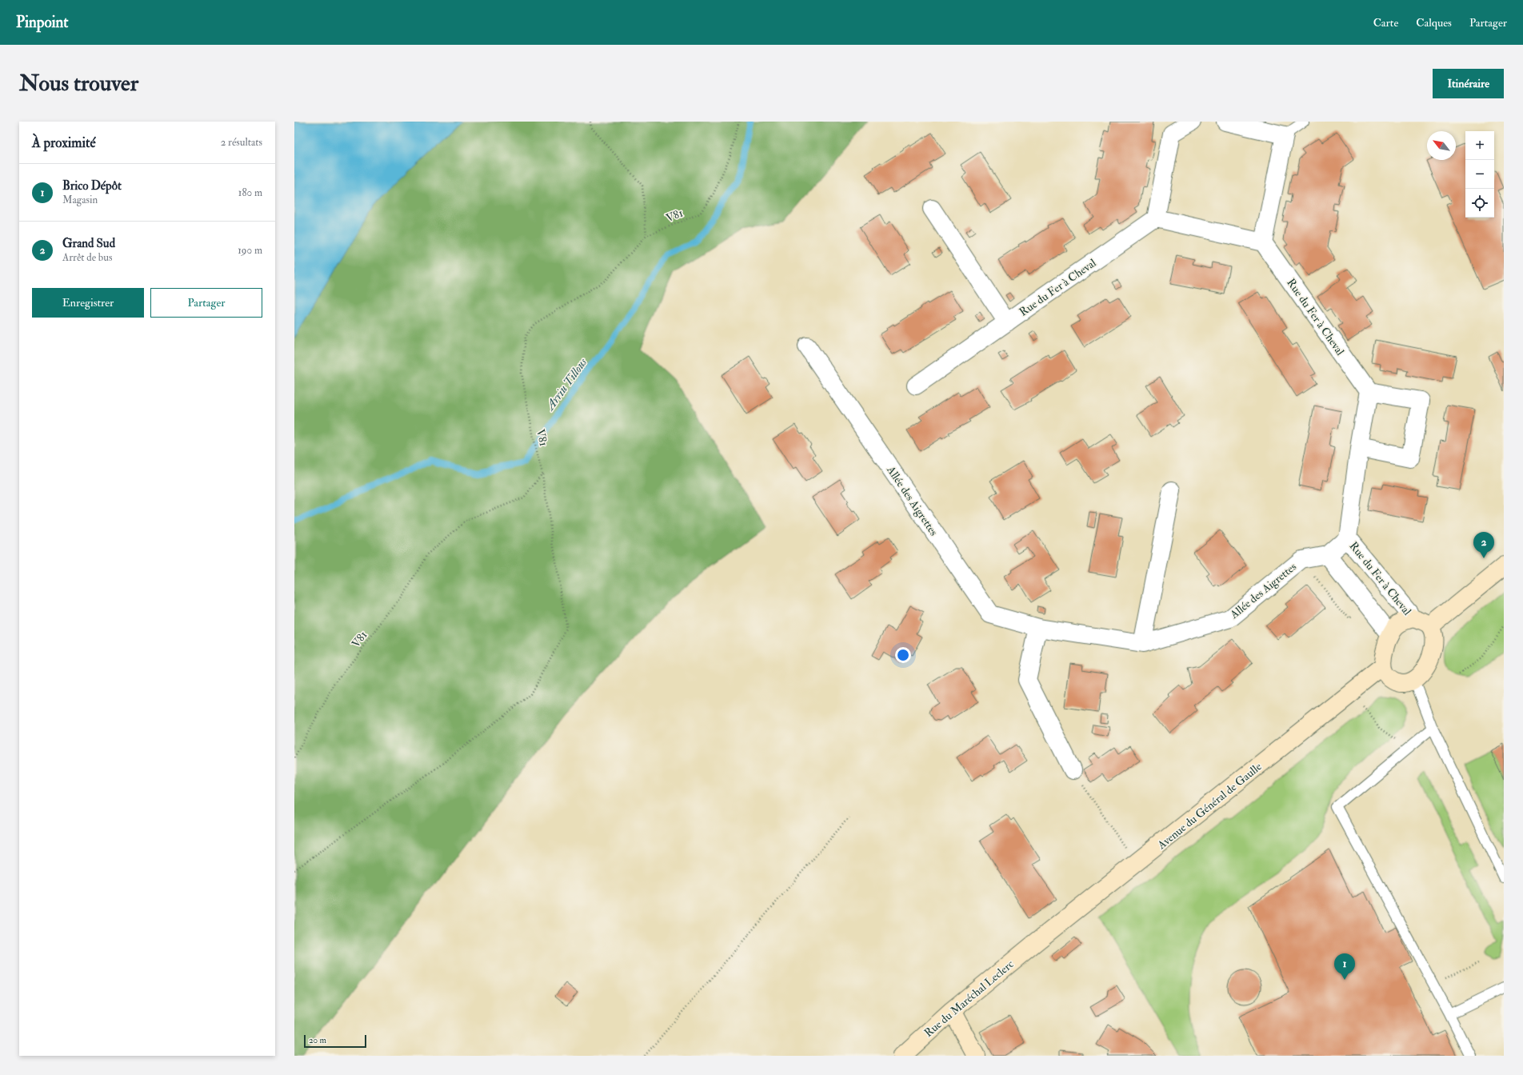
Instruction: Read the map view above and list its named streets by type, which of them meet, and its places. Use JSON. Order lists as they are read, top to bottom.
{
  "streets": {
    "street": [
      "Rue du Fer à Cheval",
      "Allée des Aigrettes",
      "Avenue du Général de Gaulle",
      "Rue du Maréchal Leclerc"
    ],
    "path": ["V81"]
  },
  "crossings": [
    ["Rue du Fer à Cheval", "Allée des Aigrettes"],
    ["Rue du Fer à Cheval", "Avenue du Général de Gaulle"],
    ["Avenue du Général de Gaulle", "Rue du Maréchal Leclerc"]
  ],
  "water": ["Arriu Tillous"],
  "scale_bar": "20 m",
  "north": "top left",
  "page": {
    "header": "Pinpoint",
    "nav": ["Carte", "Calques", "Partager"],
    "buttons": [
      "Itinéraire",
      ["Enregistrer", "Partager"]
    ],
    "title": "Nous trouver",
    "heading": ["À proximité", "2 résultats"],
    "map_buttons": ["+", "−"],
    "list": [
      {
        "mark": "1",
        "name": "Brico Dépôt",
        "note": "Magasin",
        "value": "180 m"
      },
      {
        "mark": "2",
        "name": "Grand Sud",
        "note": "Arrêt de bus",
        "value": "190 m"
      }
    ],
    "pins": ["2", "1"],
    "scale": "20 m"
  }
}
